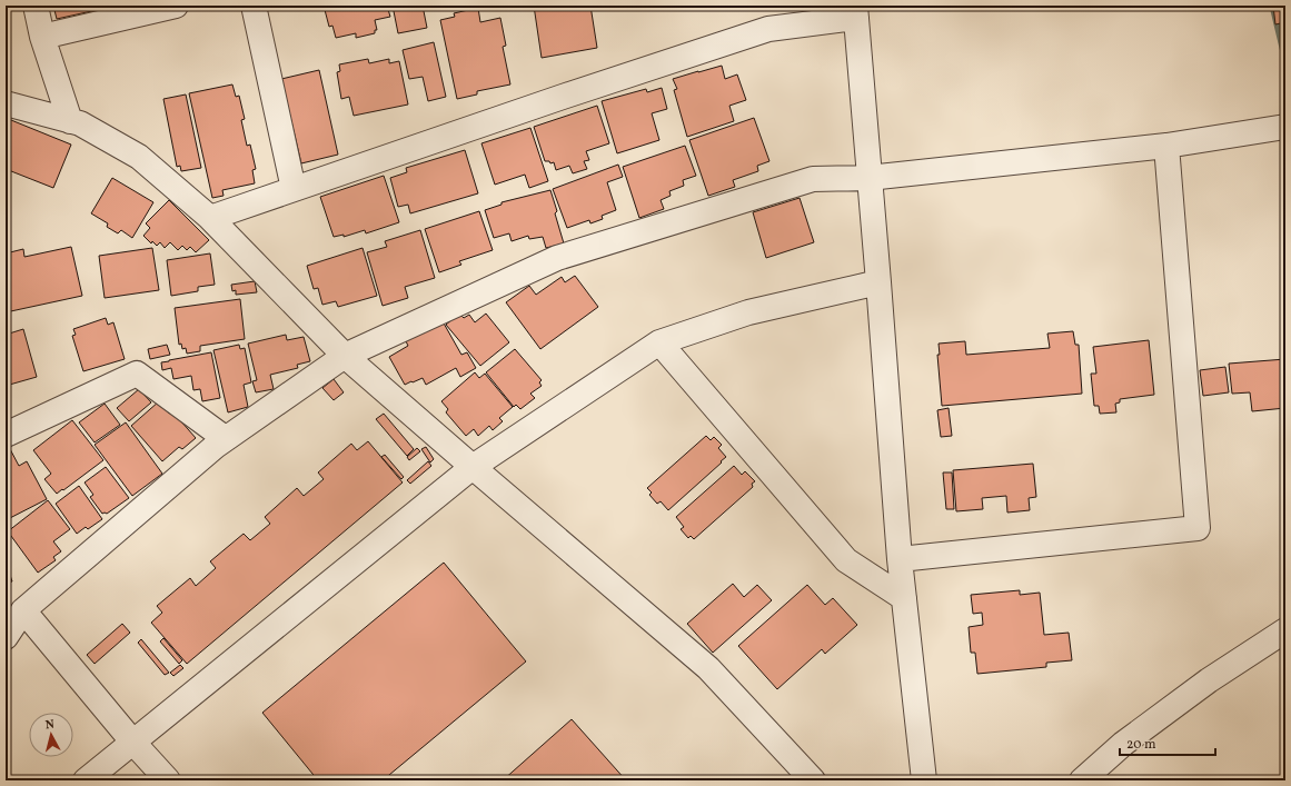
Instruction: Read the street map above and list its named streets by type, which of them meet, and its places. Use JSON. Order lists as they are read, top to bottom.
{
  "scale_bar": "20 m",
  "north": "top"
}
